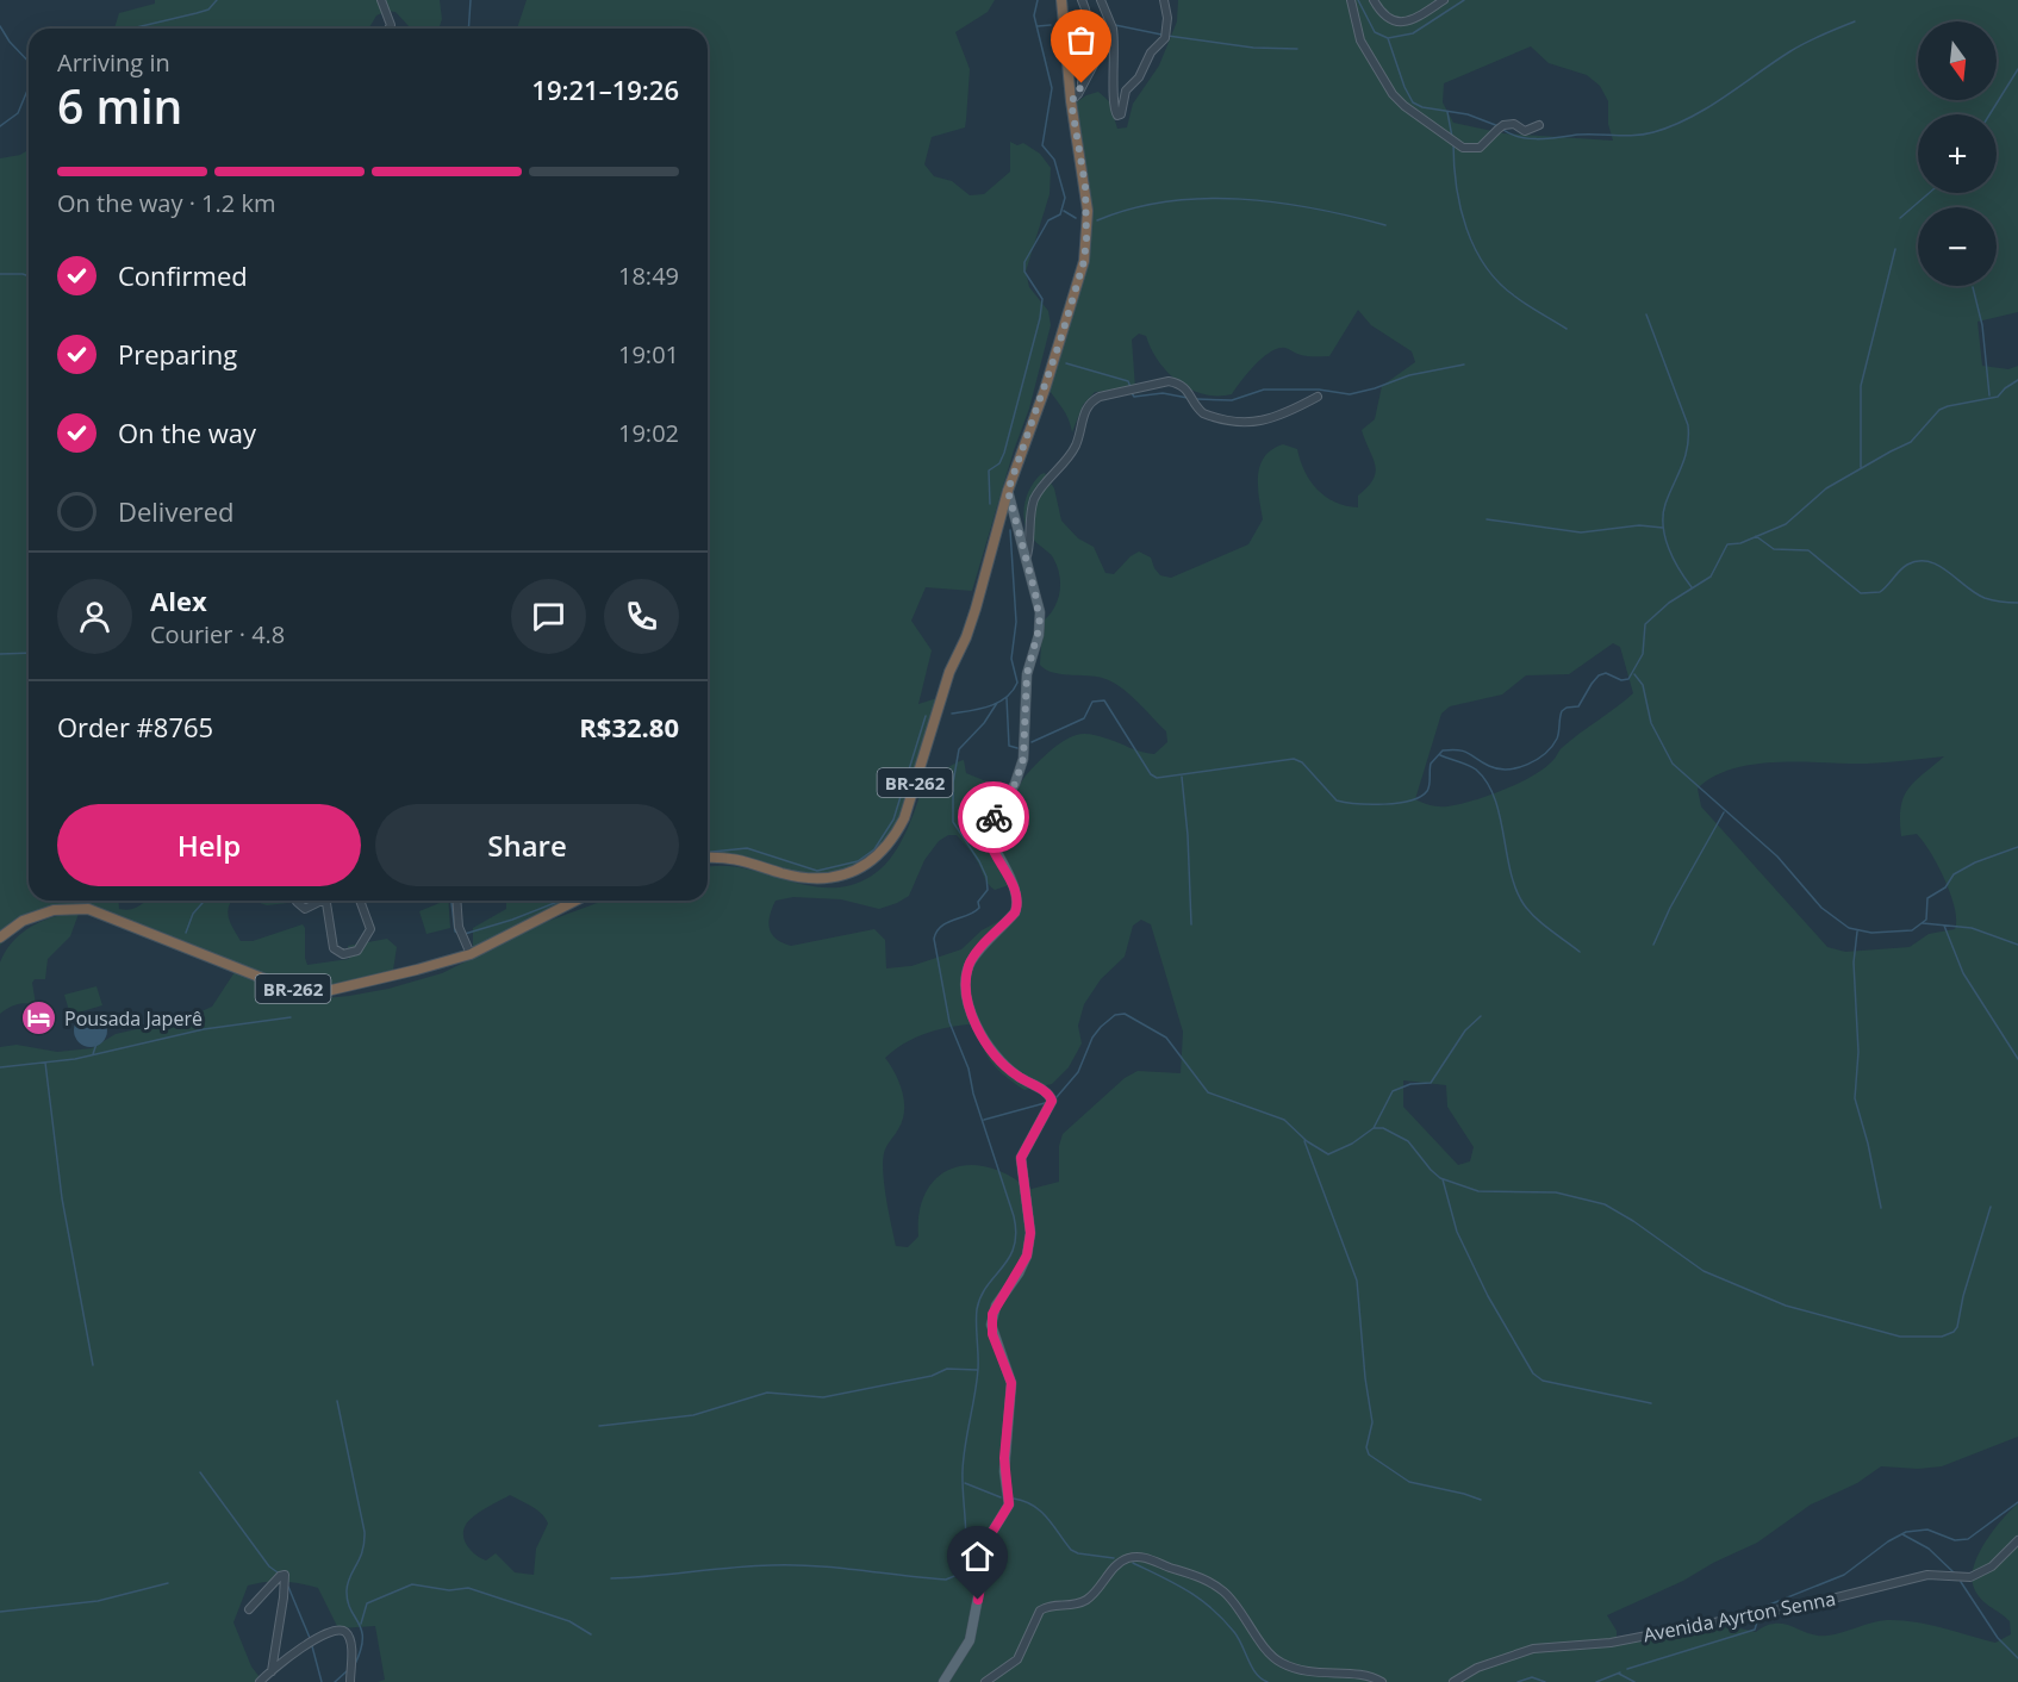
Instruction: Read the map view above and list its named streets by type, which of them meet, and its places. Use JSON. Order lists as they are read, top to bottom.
{
  "streets": {
    "highway": ["BR-262"],
    "street": ["Avenida Ayrton Senna"]
  },
  "places": {
    "hotel": ["Pousada Japerê"]
  },
  "north": "bottom",
  "page": {
    "map_buttons": ["+", "−"],
    "heading": ["6 min", "Arriving in", "19:21–19:26"],
    "panel": [
      "Alex",
      "Courier · 4.8",
      "Order #8765",
      "R$32.80"
    ],
    "bar": "On the way · 1.2 km",
    "list": [
      ["Confirmed", "18:49"],
      ["Preparing", "19:01"],
      ["On the way", "19:02"],
      "Delivered"
    ],
    "buttons": ["Help", "Share"]
  }
}
